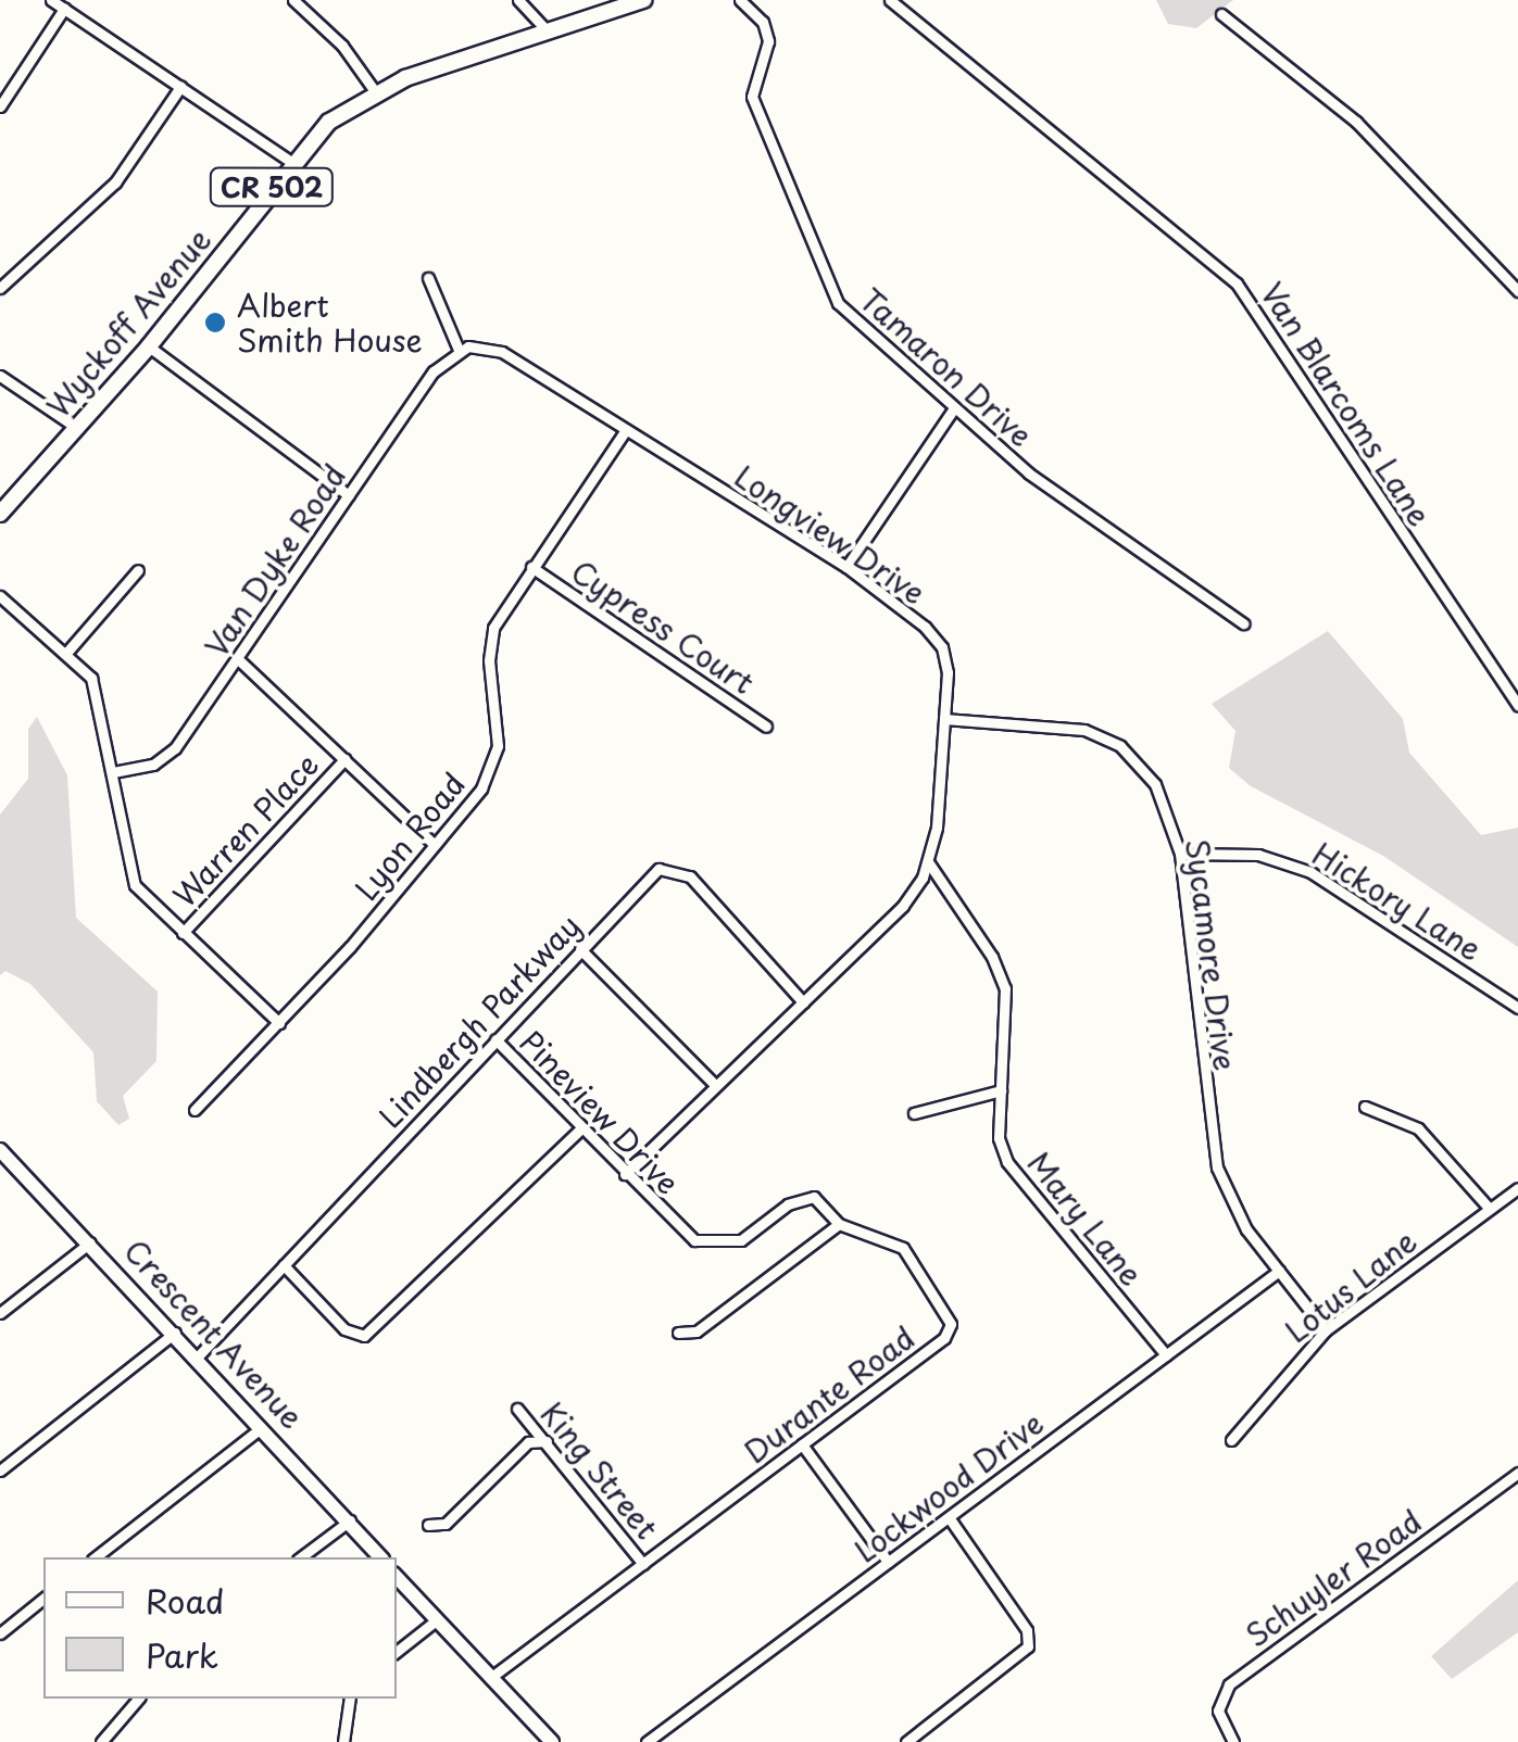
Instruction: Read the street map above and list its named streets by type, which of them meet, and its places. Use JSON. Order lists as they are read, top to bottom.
{
  "streets": {
    "main road": ["CR 502", "Wyckoff Avenue", "Crescent Avenue"],
    "street": [
      "Tamaron Drive",
      "Van Blarcoms Lane",
      "Longview Drive",
      "Van Dyke Road",
      "Cypress Court",
      "Warren Place",
      "Lyon Road",
      "Hickory Lane",
      "Sycamore Drive",
      "Lindbergh Parkway",
      "Pineview Drive",
      "Mary Lane",
      "Lotus Lane",
      "Durante Road",
      "King Street",
      "Lockwood Drive",
      "Schuyler Road"
    ]
  },
  "crossings": [
    ["Longview Drive", "Van Dyke Road"],
    ["Longview Drive", "Lyon Road"],
    ["Longview Drive", "Sycamore Drive"],
    ["Longview Drive", "Lindbergh Parkway"],
    ["Longview Drive", "Pineview Drive"],
    ["Longview Drive", "Mary Lane"],
    ["Cypress Court", "Lyon Road"],
    ["Hickory Lane", "Sycamore Drive"],
    ["Sycamore Drive", "Lotus Lane"],
    ["Sycamore Drive", "Lockwood Drive"],
    ["Lindbergh Parkway", "Pineview Drive"],
    ["Lindbergh Parkway", "Crescent Avenue"],
    ["Pineview Drive", "Durante Road"],
    ["Mary Lane", "Lockwood Drive"],
    ["Durante Road", "King Street"]
  ],
  "places": ["Albert Smith House"],
  "legend": ["Road", "Park"]
}
